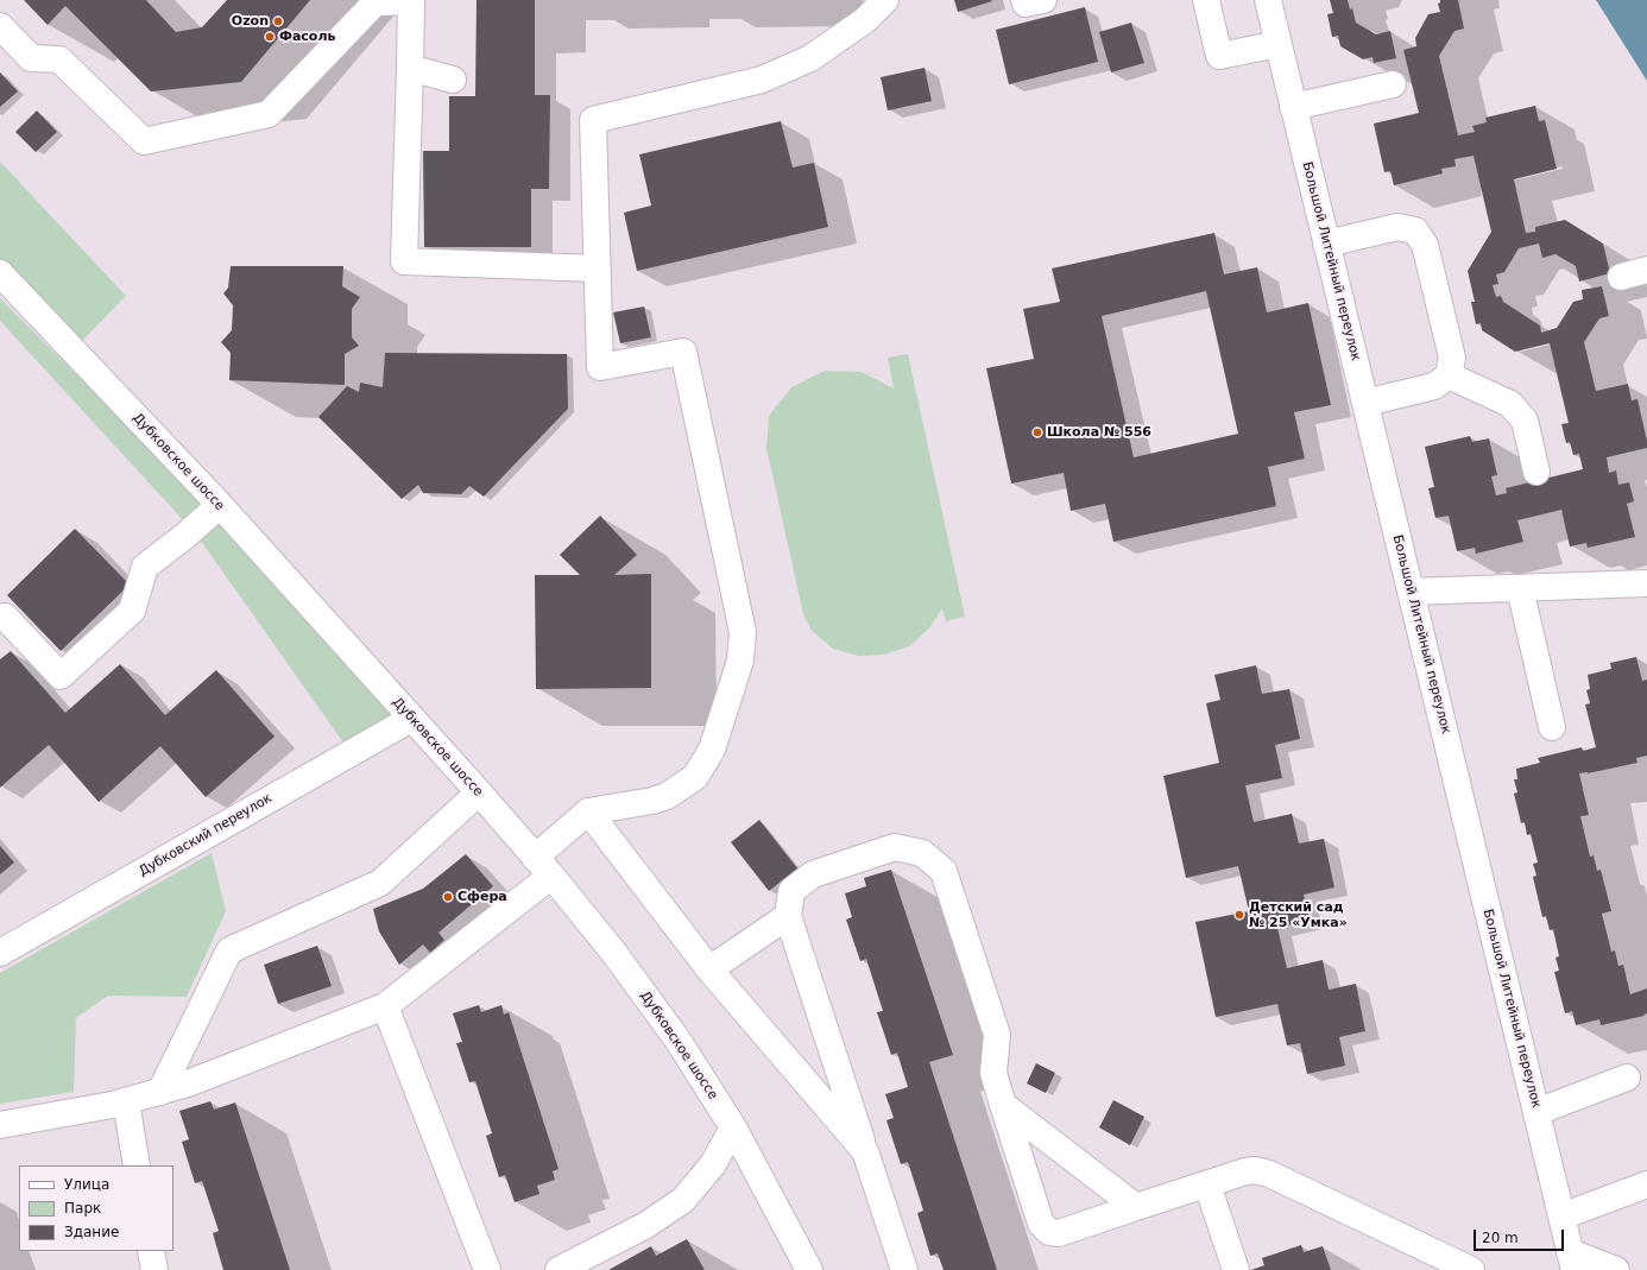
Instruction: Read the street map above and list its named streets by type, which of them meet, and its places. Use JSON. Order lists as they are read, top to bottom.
{
  "streets": {
    "street": ["Большой Литейный переулок", "Дубковское шоссе", "Дубковский переулок"]
  },
  "crossings": [
    ["Дубковское шоссе", "Дубковский переулок"]
  ],
  "places": [
    "Ozon",
    "Фасоль",
    "Школа № 556",
    "Сфера",
    "Детский сад № 25 «Умка»"
  ],
  "legend": ["Улица", "Парк", "Здание"],
  "scale_bar": "20 m"
}
